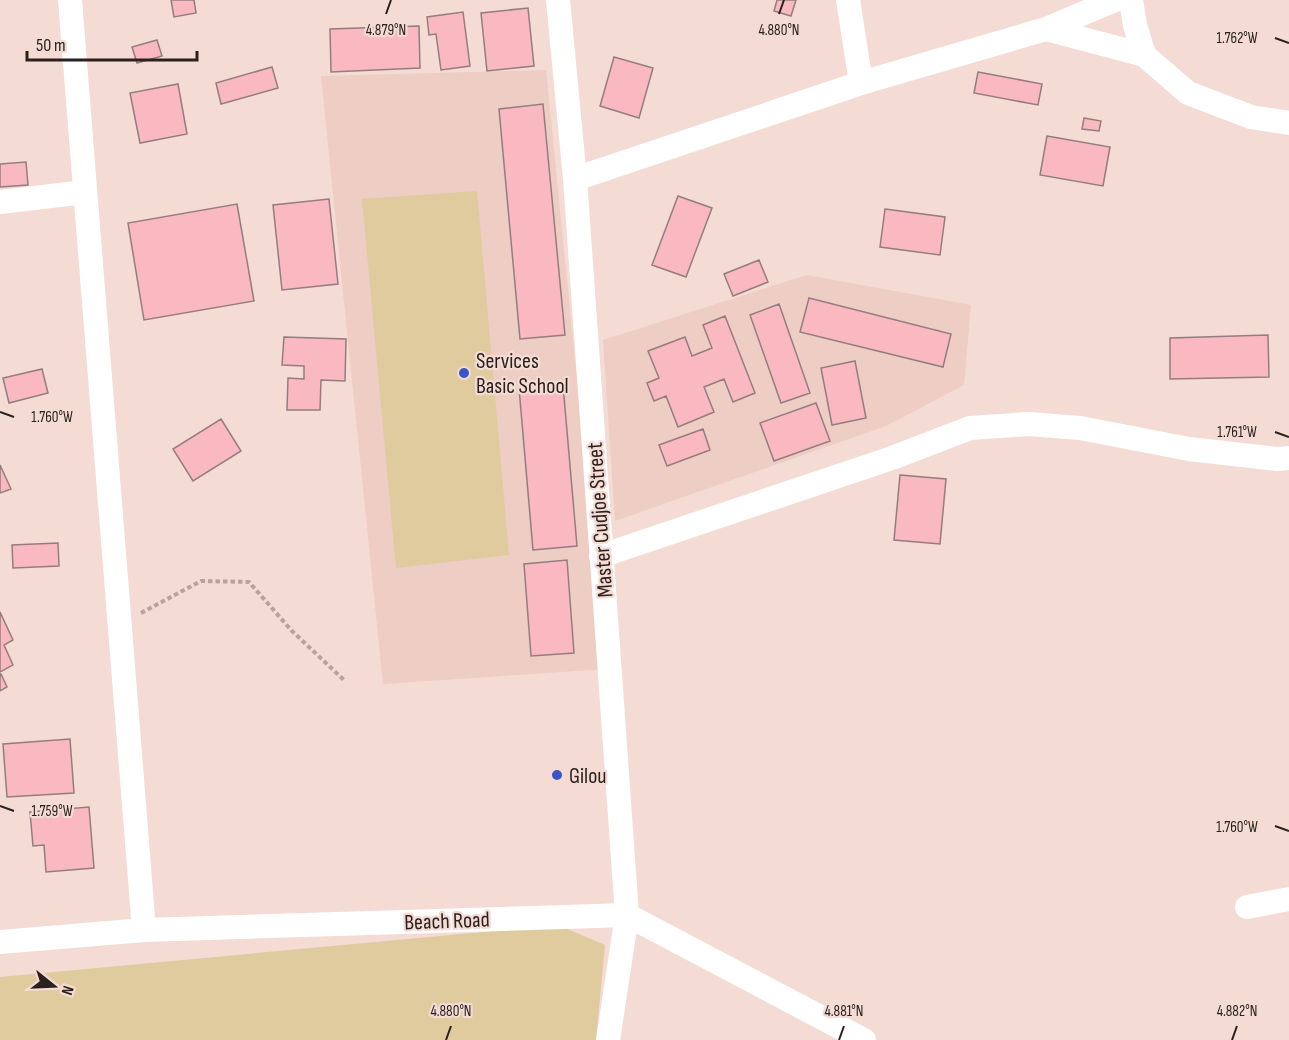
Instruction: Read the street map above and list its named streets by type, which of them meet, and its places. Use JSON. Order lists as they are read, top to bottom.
{
  "streets": {
    "street": ["Master Cudjoe Street", "Beach Road"]
  },
  "crossings": [
    ["Master Cudjoe Street", "Beach Road"]
  ],
  "places": ["Services Basic School", "Gilou"],
  "scale_bar": "50 m",
  "north": "right",
  "coordinates": [
    "4.879°N",
    "4.880°N",
    "1.762°W",
    "1.760°W",
    "1.761°W",
    "1.759°W",
    "4.881°N",
    "4.882°N"
  ]
}
